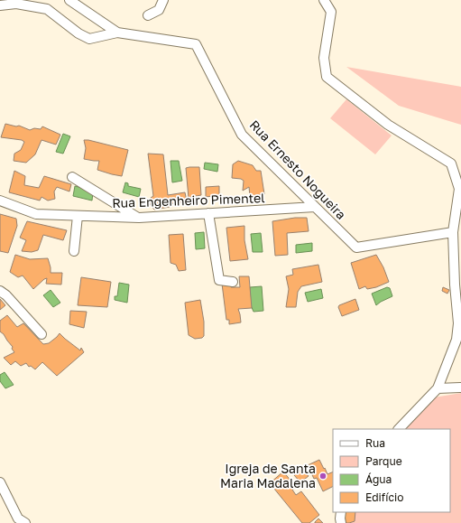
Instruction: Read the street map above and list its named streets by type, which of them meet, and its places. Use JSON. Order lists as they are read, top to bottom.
{
  "streets": {
    "street": ["Rua Ernesto Nogueira", "Rua Engenheiro Pimentel"]
  },
  "crossings": [
    ["Rua Ernesto Nogueira", "Rua Engenheiro Pimentel"]
  ],
  "places": ["Igreja de Santa Maria Madalena"],
  "legend": [
    "Rua",
    "Parque",
    "Água",
    "Edifício"
  ]
}
